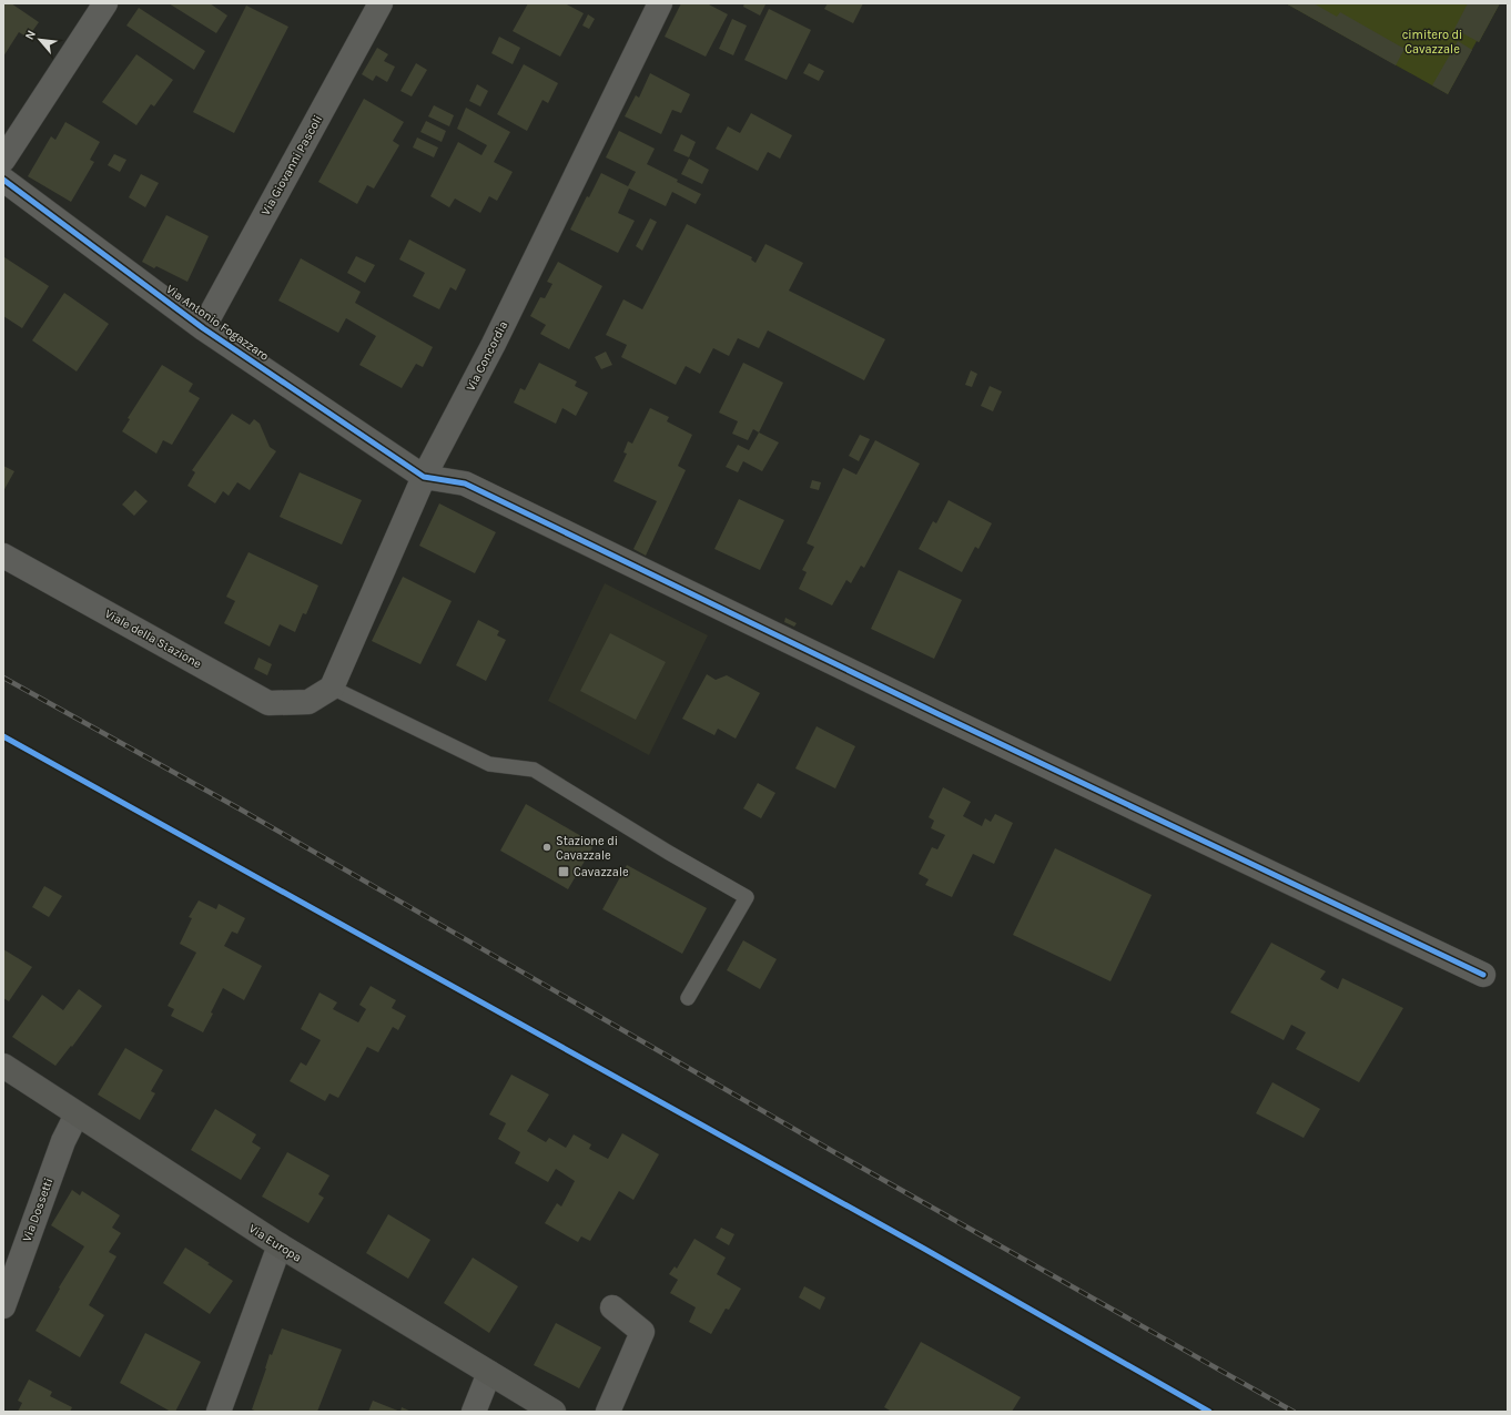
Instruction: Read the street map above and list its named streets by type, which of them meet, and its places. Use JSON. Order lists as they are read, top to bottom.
{
  "streets": {
    "street": [
      "Via Giovanni Pascoli",
      "Via Antonio Fogazzaro",
      "Via Concordia",
      "Viale della Stazione",
      "Via Dossetti",
      "Via Europa"
    ]
  },
  "crossings": [
    ["Via Giovanni Pascoli", "Via Antonio Fogazzaro"],
    ["Via Antonio Fogazzaro", "Via Concordia"],
    ["Via Concordia", "Viale della Stazione"],
    ["Via Dossetti", "Via Europa"]
  ],
  "parks": ["cimitero di Cavazzale"],
  "places": {
    "other": ["Stazione di Cavazzale"],
    "transit": ["Cavazzale"]
  },
  "north": "top left"
}
